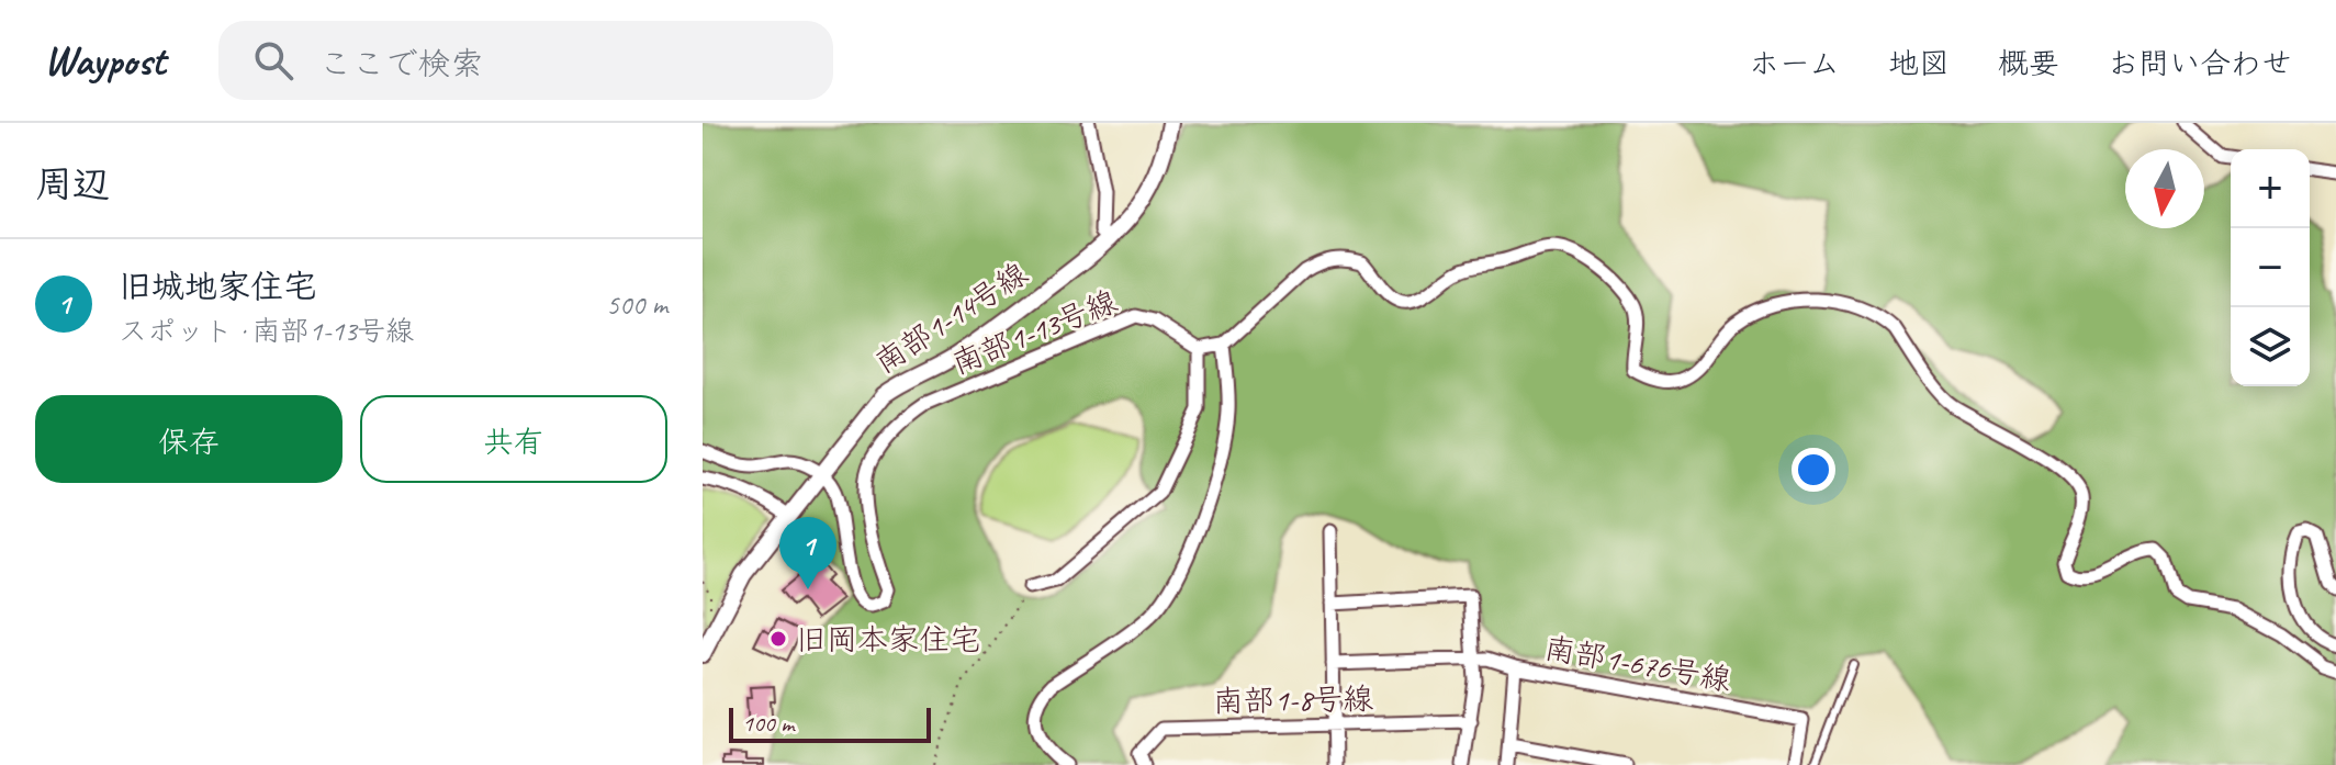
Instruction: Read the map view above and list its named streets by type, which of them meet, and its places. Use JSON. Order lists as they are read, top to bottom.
{
  "streets": {
    "street": [
      "南部1-14号線",
      "南部1-13号線",
      "南部1-676号線",
      "南部1-8号線"
    ]
  },
  "crossings": [
    ["南部1-14号線", "南部1-13号線"]
  ],
  "places": ["旧岡本家住宅"],
  "scale_bar": "100 m",
  "north": "bottom",
  "page": {
    "header": "Waypost",
    "search": "ここで検索",
    "nav": [
      "ホーム",
      "地図",
      "概要",
      "お問い合わせ"
    ],
    "heading": "周辺",
    "map_buttons": ["+", "−"],
    "list": [
      {
        "mark": "1",
        "name": "旧城地家住宅",
        "note": "スポット · 南部1-13号線",
        "value": "500 m"
      }
    ],
    "buttons": ["保存", "共有"],
    "pins": "1",
    "scale": "100 m"
  }
}
